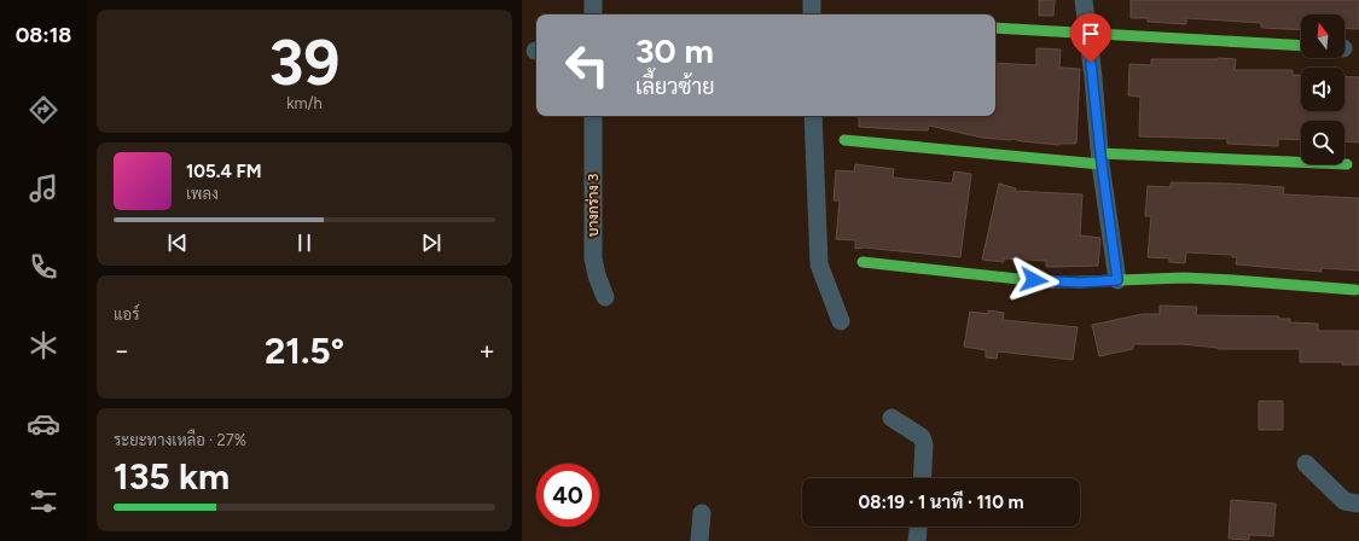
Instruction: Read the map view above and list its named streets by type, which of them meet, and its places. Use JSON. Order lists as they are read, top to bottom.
{
  "streets": {
    "street": ["บางกร่าง 3"]
  },
  "north": "top",
  "page": {
    "tabs": "08:18",
    "tile": [
      ["39", "km/h"],
      "แอร์",
      ["ระยะทางเหลือ · 27%", "135 km"]
    ],
    "turn": ["30 m", "เลี้ยวซ้าย"],
    "song": ["105.4 FM", "เพลง"],
    "heat": ["−", "21.5°", "+"],
    "limit": "40",
    "trip": "08:19 · 1 นาที · 110 m"
  }
}
